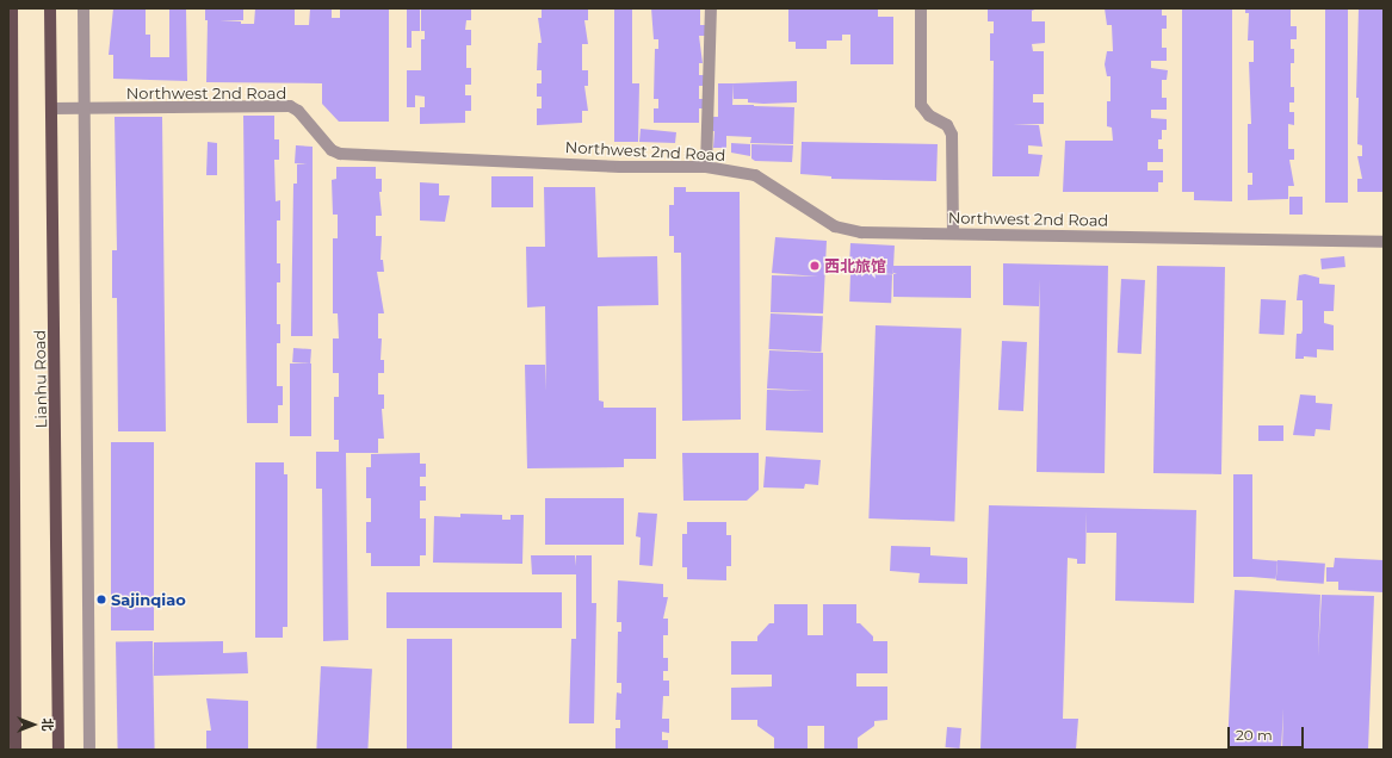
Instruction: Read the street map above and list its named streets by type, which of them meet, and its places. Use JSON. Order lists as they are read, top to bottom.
{
  "streets": {
    "main road": ["Lianhu Road"],
    "street": ["Northwest 2nd Road"]
  },
  "crossings": [
    ["Northwest 2nd Road", "Lianhu Road"]
  ],
  "places": ["西北旅馆", "Sajinqiao"],
  "scale_bar": "20 m",
  "north": "right"
}
